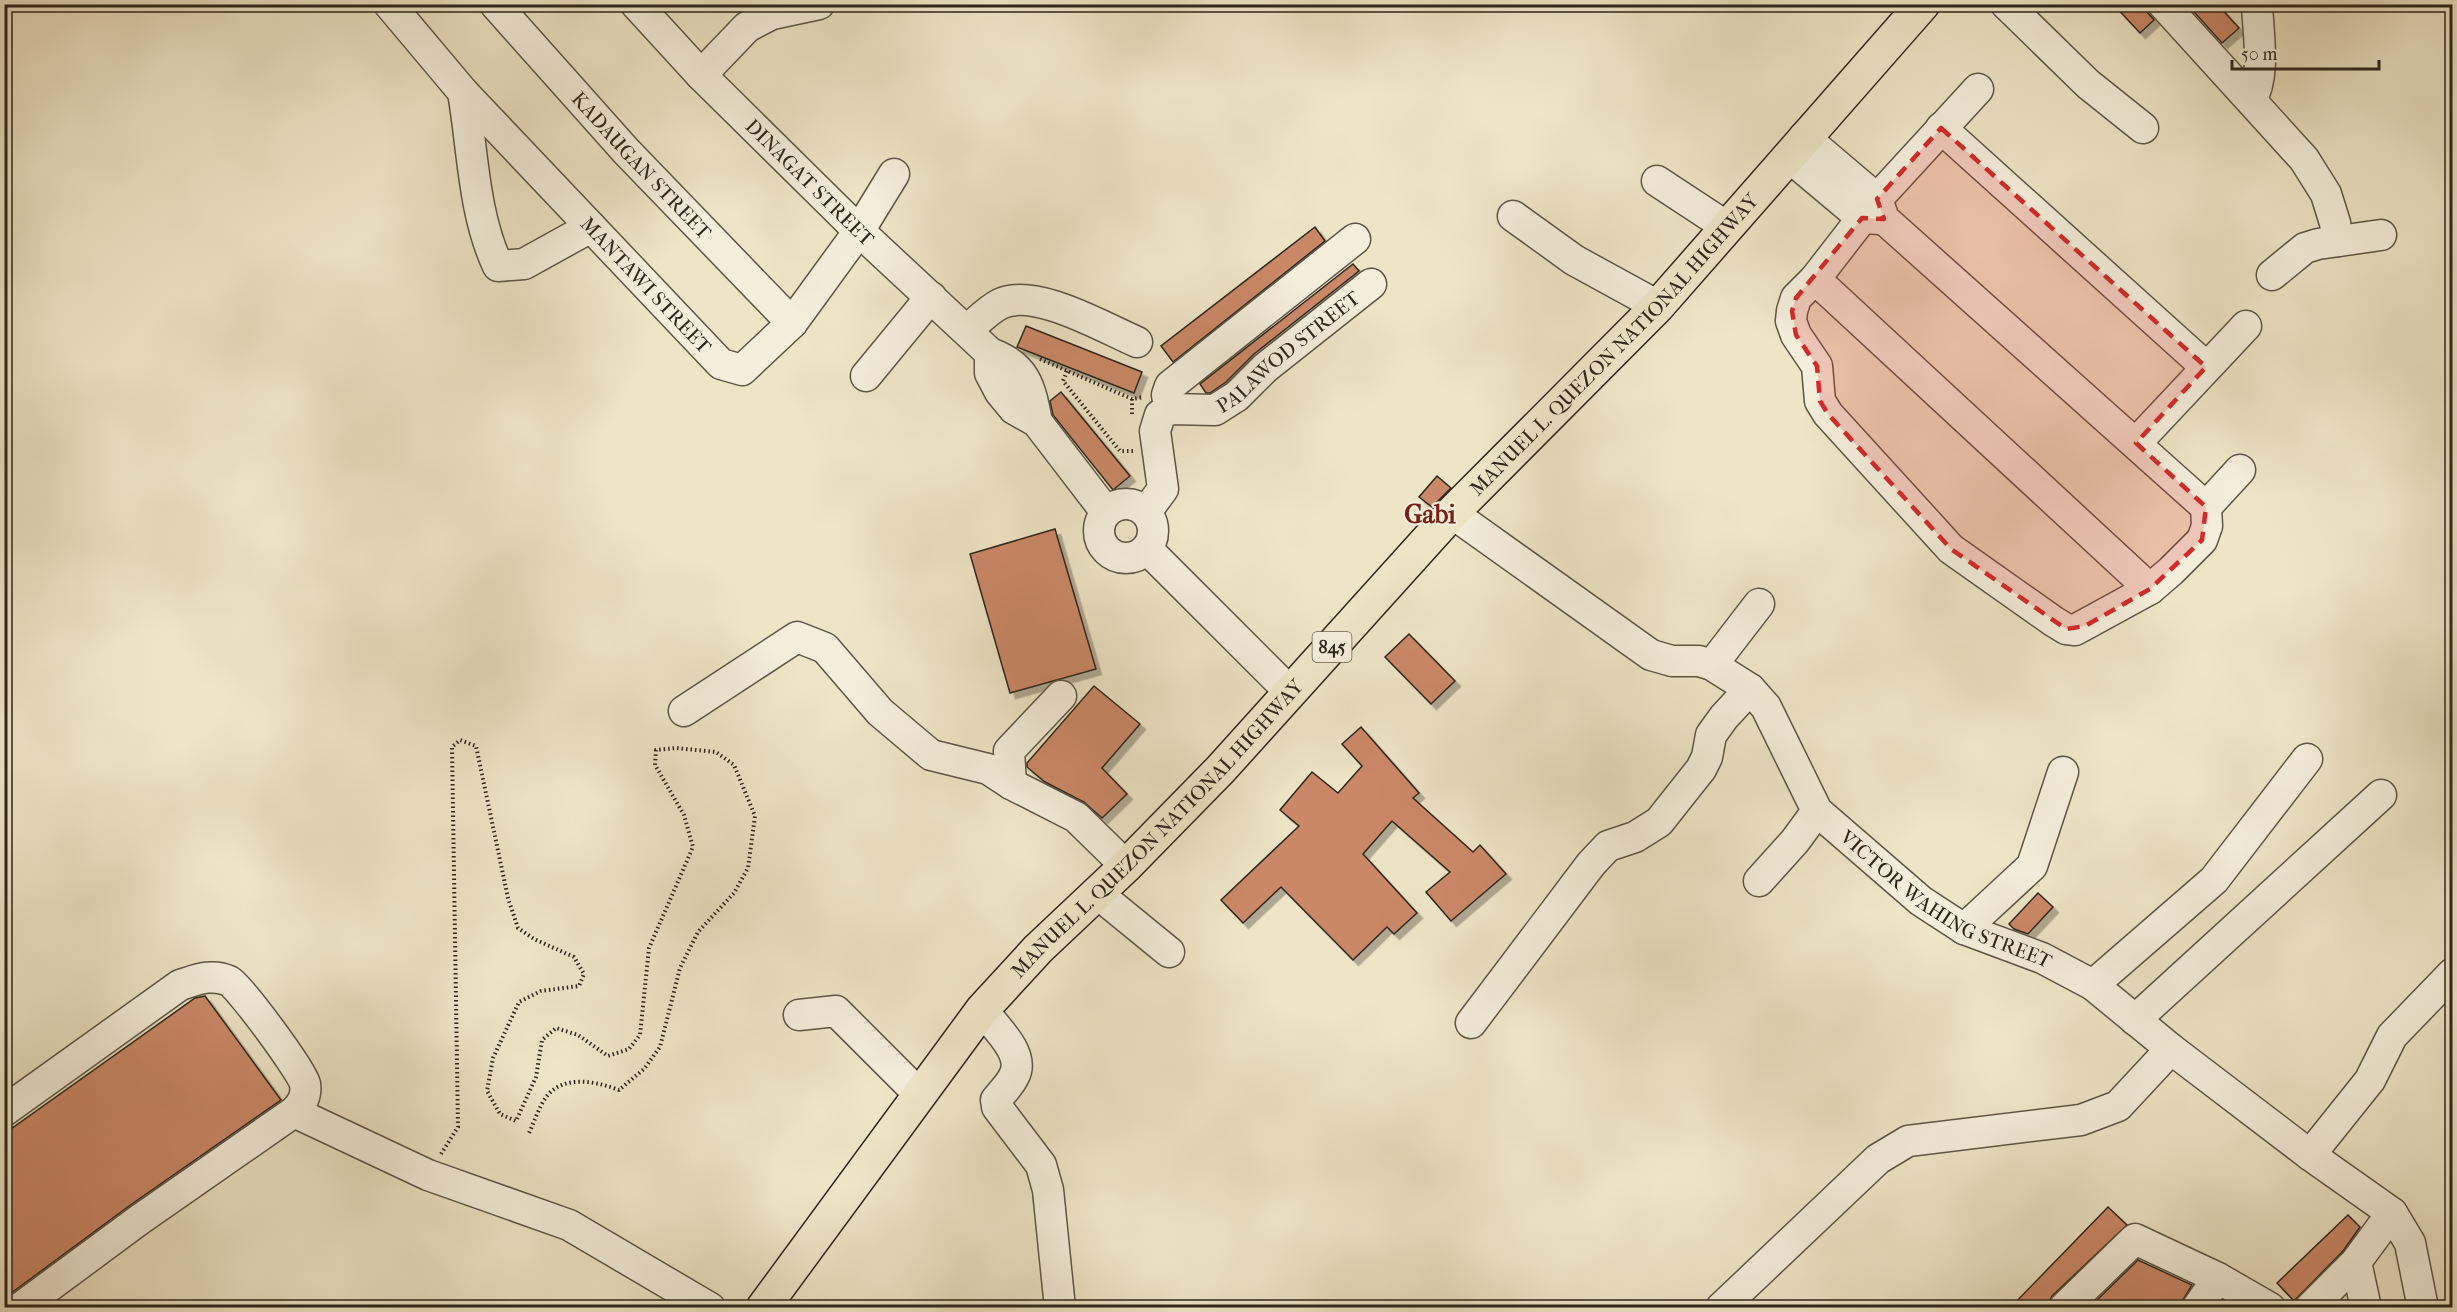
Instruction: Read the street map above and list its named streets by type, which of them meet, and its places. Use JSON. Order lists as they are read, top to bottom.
{
  "streets": {
    "main road": ["MANUEL L. QUEZON NATIONAL HIGHWAY", "845"],
    "street": [
      "KADAUGAN STREET",
      "DINAGAT STREET",
      "MANTAWI STREET",
      "PALAWOD STREET",
      "VICTOR WAHING STREET"
    ]
  },
  "crossings": [
    ["KADAUGAN STREET", "MANTAWI STREET"],
    ["DINAGAT STREET", "MANTAWI STREET"],
    ["MANUEL L. QUEZON NATIONAL HIGHWAY", "VICTOR WAHING STREET"]
  ],
  "districts": ["Gabi"],
  "scale_bar": "50 m"
}
